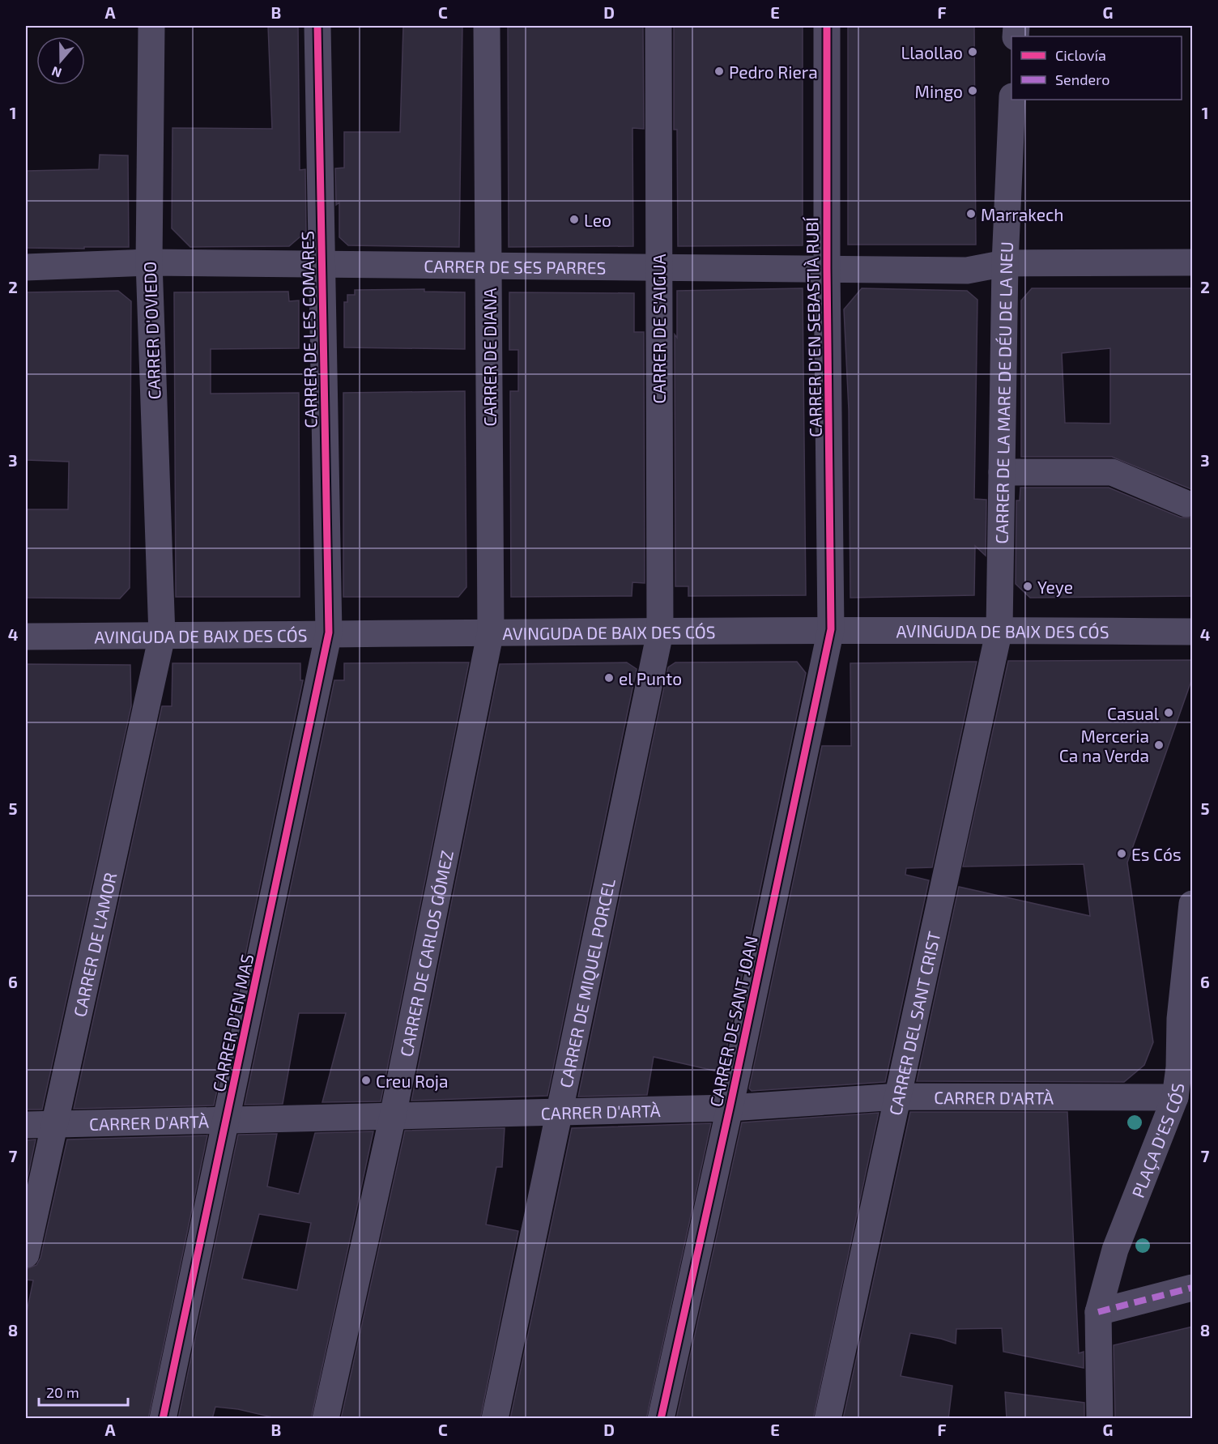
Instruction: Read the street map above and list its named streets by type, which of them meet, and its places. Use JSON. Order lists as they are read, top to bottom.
{
  "streets": {
    "street": [
      "CARRER DE SES PARRES",
      "CARRER D'EN SEBASTIÀ RUBÍ",
      "CARRER DE S'AIGUA",
      "CARRER DE LES COMARES",
      "CARRER D'OVIEDO",
      "CARRER DE DIANA",
      "CARRER DE LA MARE DE DÉU DE LA NEU",
      "AVINGUDA DE BAIX DES CÓS",
      "CARRER DE L'AMOR",
      "CARRER DE CARLOS GÓMEZ",
      "CARRER DE MIQUEL PORCEL",
      "CARRER DE SANT JOAN",
      "CARRER D'EN MAS",
      "CARRER DEL SANT CRIST",
      "CARRER D'ARTÀ",
      "PLAÇA D'ES CÓS"
    ]
  },
  "crossings": [
    ["CARRER DE SES PARRES", "CARRER D'EN SEBASTIÀ RUBÍ"],
    ["CARRER DE SES PARRES", "CARRER DE S'AIGUA"],
    ["CARRER DE SES PARRES", "CARRER DE LES COMARES"],
    ["CARRER DE SES PARRES", "CARRER D'OVIEDO"],
    ["CARRER DE SES PARRES", "CARRER DE DIANA"],
    ["CARRER DE SES PARRES", "CARRER DE LA MARE DE DÉU DE LA NEU"],
    ["CARRER D'EN SEBASTIÀ RUBÍ", "AVINGUDA DE BAIX DES CÓS"],
    ["CARRER D'EN SEBASTIÀ RUBÍ", "CARRER DE SANT JOAN"],
    ["CARRER DE S'AIGUA", "AVINGUDA DE BAIX DES CÓS"],
    ["CARRER DE S'AIGUA", "CARRER DE MIQUEL PORCEL"],
    ["CARRER DE LES COMARES", "AVINGUDA DE BAIX DES CÓS"],
    ["CARRER DE LES COMARES", "CARRER D'EN MAS"],
    ["CARRER D'OVIEDO", "AVINGUDA DE BAIX DES CÓS"],
    ["CARRER D'OVIEDO", "CARRER DE L'AMOR"],
    ["CARRER DE DIANA", "AVINGUDA DE BAIX DES CÓS"],
    ["CARRER DE DIANA", "CARRER DE CARLOS GÓMEZ"],
    ["CARRER DE LA MARE DE DÉU DE LA NEU", "AVINGUDA DE BAIX DES CÓS"],
    ["CARRER DE LA MARE DE DÉU DE LA NEU", "CARRER DEL SANT CRIST"],
    ["AVINGUDA DE BAIX DES CÓS", "CARRER DE L'AMOR"],
    ["AVINGUDA DE BAIX DES CÓS", "CARRER DE CARLOS GÓMEZ"],
    ["AVINGUDA DE BAIX DES CÓS", "CARRER DE MIQUEL PORCEL"],
    ["AVINGUDA DE BAIX DES CÓS", "CARRER DE SANT JOAN"],
    ["AVINGUDA DE BAIX DES CÓS", "CARRER D'EN MAS"],
    ["AVINGUDA DE BAIX DES CÓS", "CARRER DEL SANT CRIST"],
    ["CARRER DE L'AMOR", "CARRER D'ARTÀ"],
    ["CARRER DE CARLOS GÓMEZ", "CARRER D'ARTÀ"],
    ["CARRER DE MIQUEL PORCEL", "CARRER D'ARTÀ"],
    ["CARRER DE SANT JOAN", "CARRER D'ARTÀ"],
    ["CARRER D'EN MAS", "CARRER D'ARTÀ"],
    ["CARRER DEL SANT CRIST", "CARRER D'ARTÀ"],
    ["CARRER D'ARTÀ", "PLAÇA D'ES CÓS"]
  ],
  "places": [
    "Llaollao",
    "Pedro Riera",
    "Mingo",
    "Marrakech",
    "Leo",
    "Yeye",
    "el Punto",
    "Casual",
    "Merceria Ca na Verda",
    "Es Cós",
    "Creu Roja"
  ],
  "legend": ["Ciclovía", "Sendero"],
  "scale_bar": "20 m",
  "north": "bottom",
  "grid": {
    "columns": [
      "A",
      "B",
      "C",
      "D",
      "E",
      "F",
      "G"
    ],
    "rows": [
      "1",
      "2",
      "3",
      "4",
      "5",
      "6",
      "7",
      "8"
    ]
  }
}
